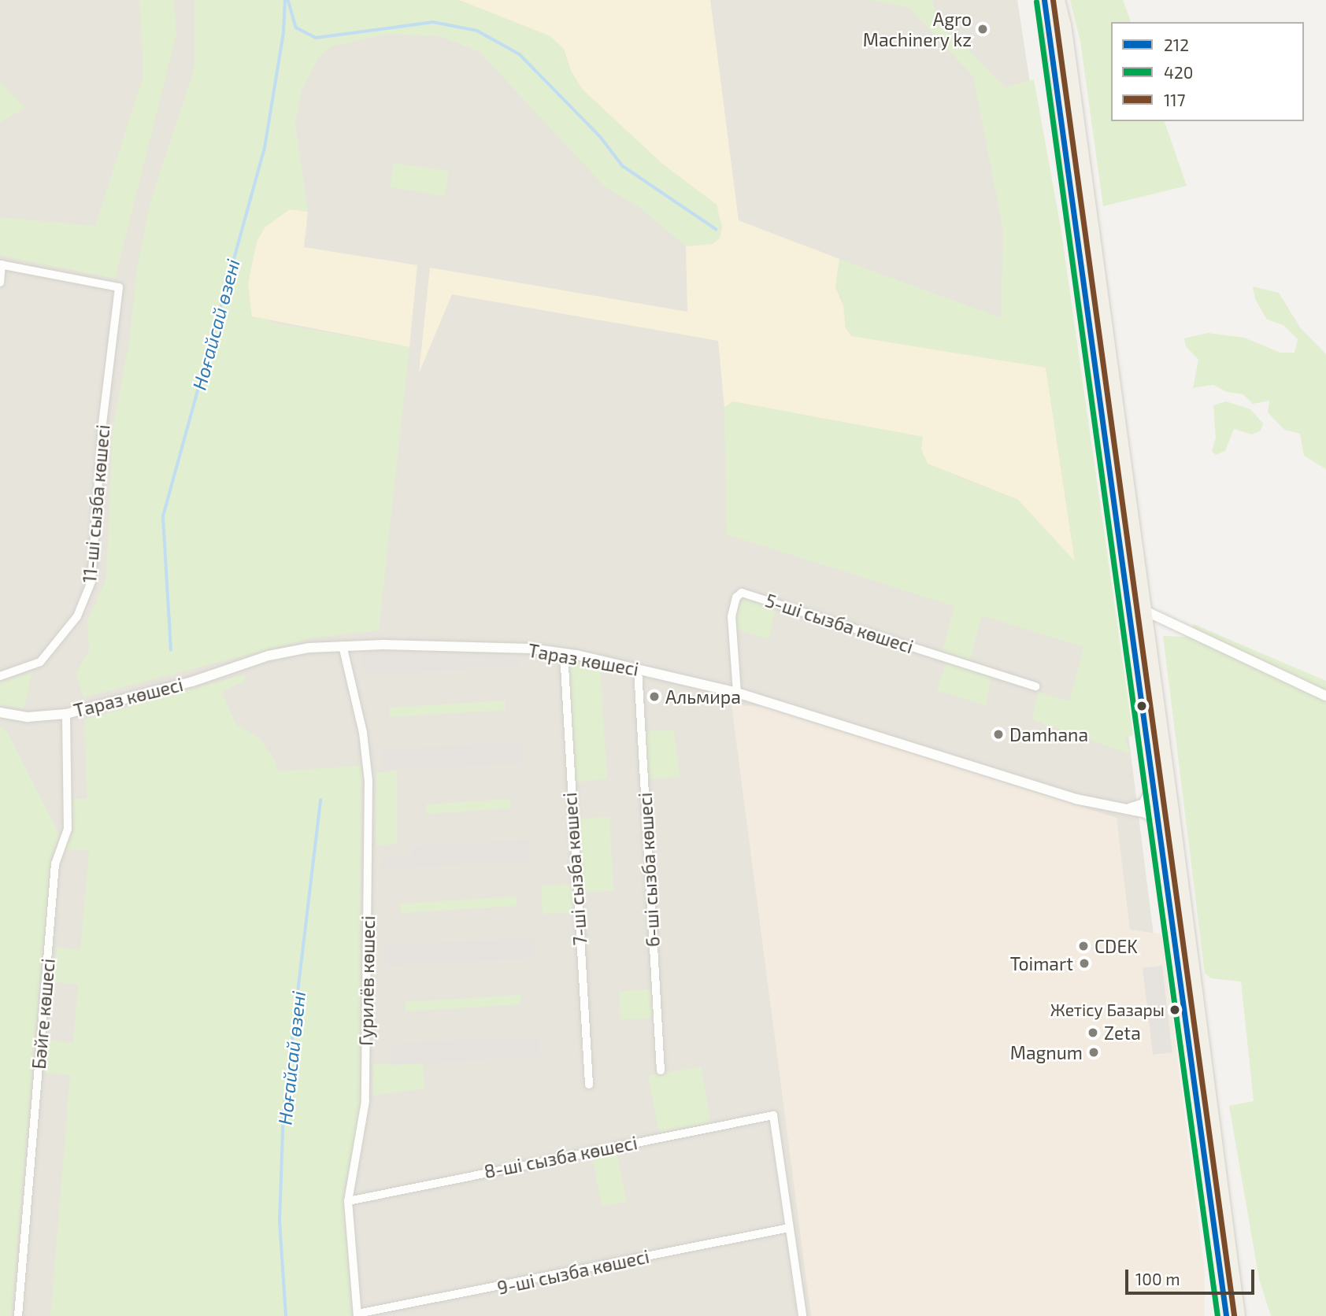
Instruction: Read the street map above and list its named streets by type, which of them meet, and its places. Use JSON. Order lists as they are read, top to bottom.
{
  "streets": {
    "street": [
      "11-ші сызба көшесі",
      "5-ші сызба көшесі",
      "Тараз көшесі",
      "7-ші сызба көшесі",
      "6-ші сызба көшесі",
      "Гурилёв көшесі",
      "Бәйге көшесі",
      "8-ші сызба көшесі",
      "9-ші сызба көшесі"
    ]
  },
  "crossings": [
    ["5-ші сызба көшесі", "Тараз көшесі"],
    ["Тараз көшесі", "7-ші сызба көшесі"],
    ["Тараз көшесі", "6-ші сызба көшесі"],
    ["Тараз көшесі", "Гурилёв көшесі"],
    ["Тараз көшесі", "Бәйге көшесі"],
    ["Гурилёв көшесі", "8-ші сызба көшесі"],
    ["Гурилёв көшесі", "9-ші сызба көшесі"],
    ["8-ші сызба көшесі", "9-ші сызба көшесі"]
  ],
  "water": ["Ноғайсай өзені"],
  "places": [
    "Agro Machinery kz",
    "Альмира",
    "Damhana",
    "CDEK",
    "Toimart",
    "Жетісу Базары",
    "Zeta",
    "Magnum"
  ],
  "lines": ["transit line 212", "transit line 117", "transit line 420"],
  "legend": ["212", "420", "117"],
  "scale_bar": "100 m"
}
